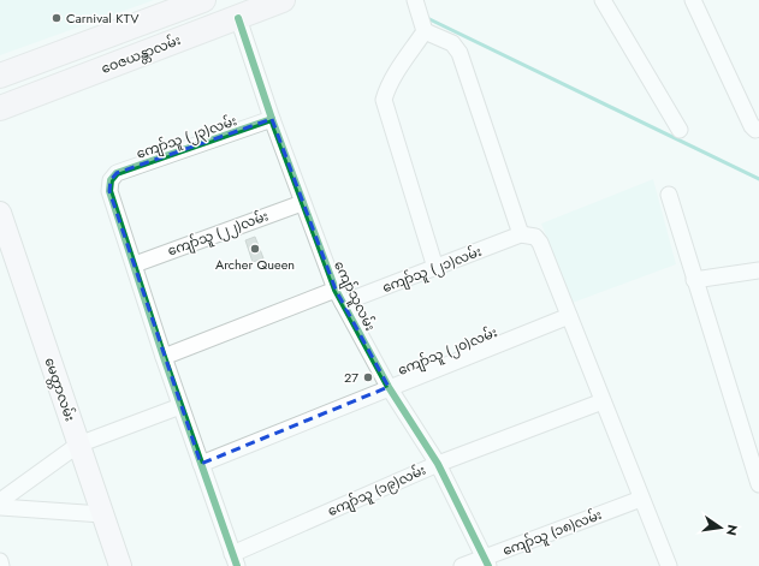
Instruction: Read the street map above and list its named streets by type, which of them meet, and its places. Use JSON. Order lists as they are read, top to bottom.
{
  "streets": {
    "main road": ["ဝေဇယန္တာလမ်း", "မေတ္တာလမ်း"],
    "street": [
      "ကျော်သူ (၂၃)လမ်း",
      "ကျော်သူ (၂၂)လမ်း",
      "ကျော်သူ (၂၁)လမ်း",
      "ကျော်သူလမ်း",
      "ကျော်သူ (၂၀)လမ်း",
      "ကျော်သူ (၁၉)လမ်း",
      "ကျော်သူ (၁၈)လမ်း"
    ]
  },
  "crossings": [
    ["ဝေဇယန္တာလမ်း", "ကျော်သူလမ်း"],
    ["ကျော်သူ (၂၃)လမ်း", "ကျော်သူ (၂၂)လမ်း"],
    ["ကျော်သူ (၂၃)လမ်း", "ကျော်သူလမ်း"],
    ["ကျော်သူ (၂၂)လမ်း", "ကျော်သူလမ်း"],
    ["ကျော်သူ (၂၁)လမ်း", "ကျော်သူလမ်း"],
    ["ကျော်သူလမ်း", "ကျော်သူ (၂၀)လမ်း"],
    ["ကျော်သူလမ်း", "ကျော်သူ (၁၉)လမ်း"],
    ["ကျော်သူလမ်း", "ကျော်သူ (၁၈)လမ်း"]
  ],
  "places": ["Carnival KTV", "Archer Queen", "27"],
  "north": "right"
}
